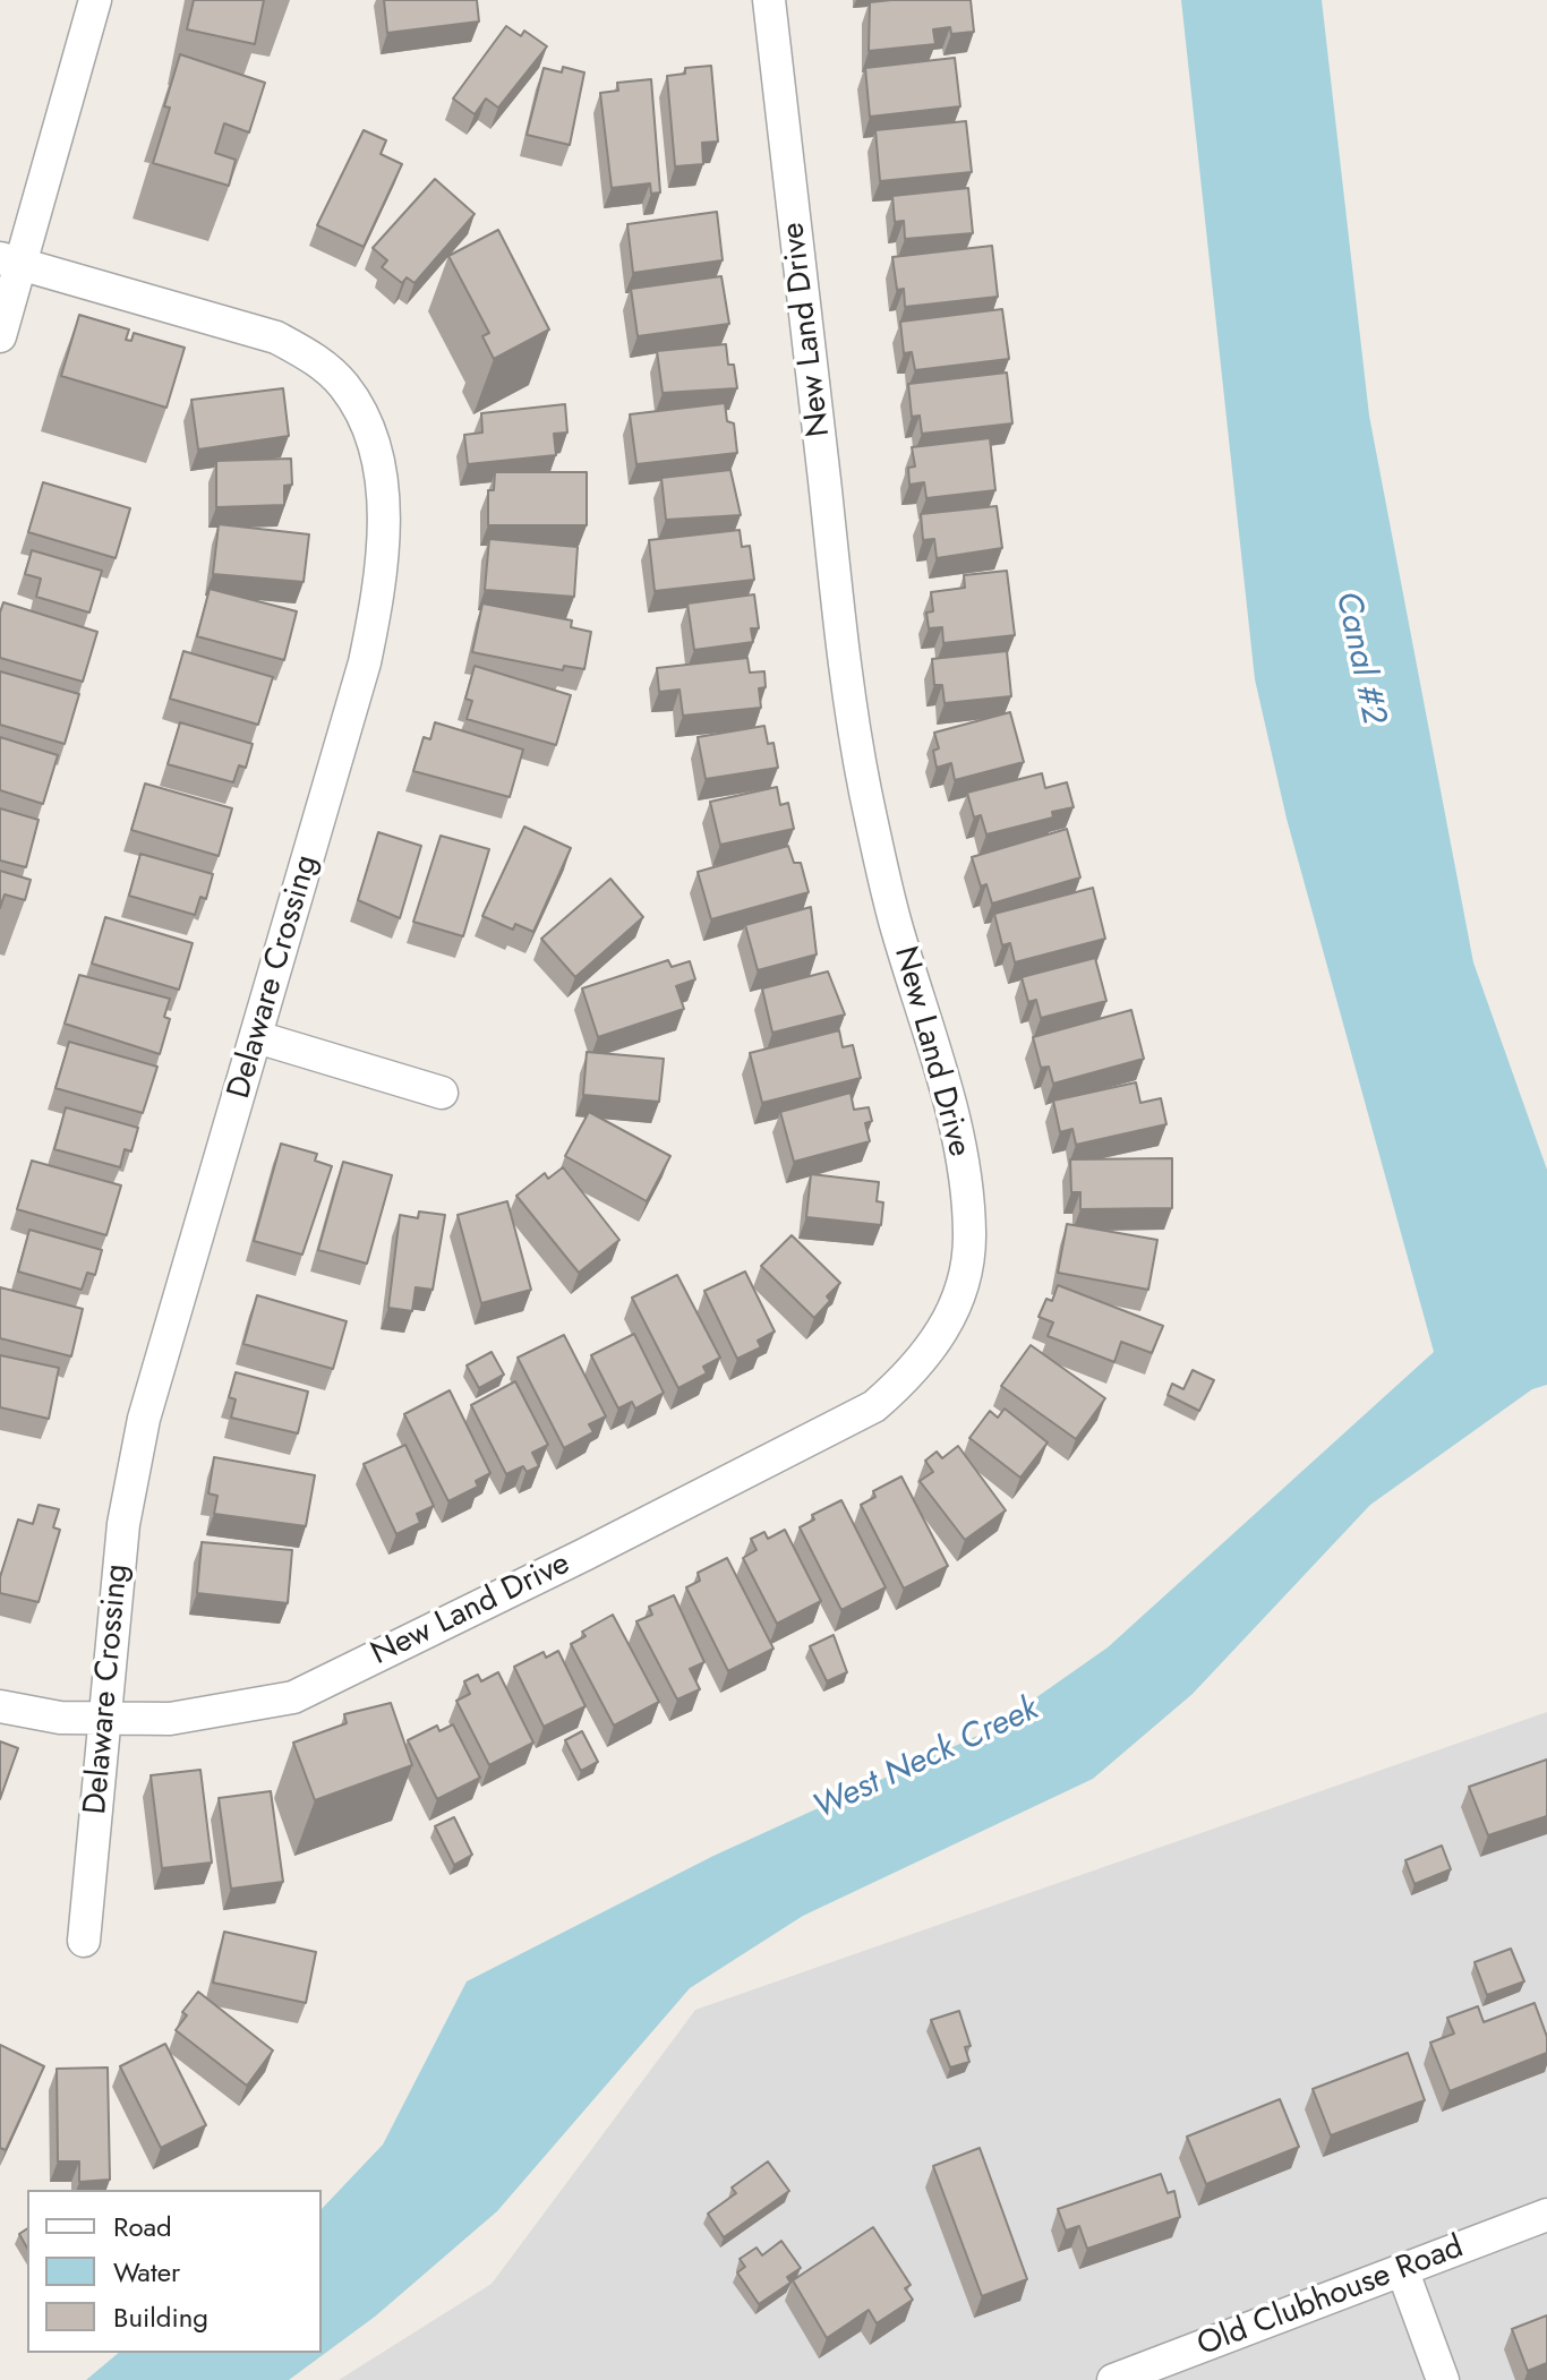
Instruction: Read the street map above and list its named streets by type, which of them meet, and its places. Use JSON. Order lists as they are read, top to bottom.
{
  "streets": {
    "street": ["New Land Drive", "Delaware Crossing", "Old Clubhouse Road"]
  },
  "crossings": [
    ["New Land Drive", "Delaware Crossing"]
  ],
  "water": ["Canal #2", "West Neck Creek"],
  "legend": ["Road", "Water", "Building"]
}
